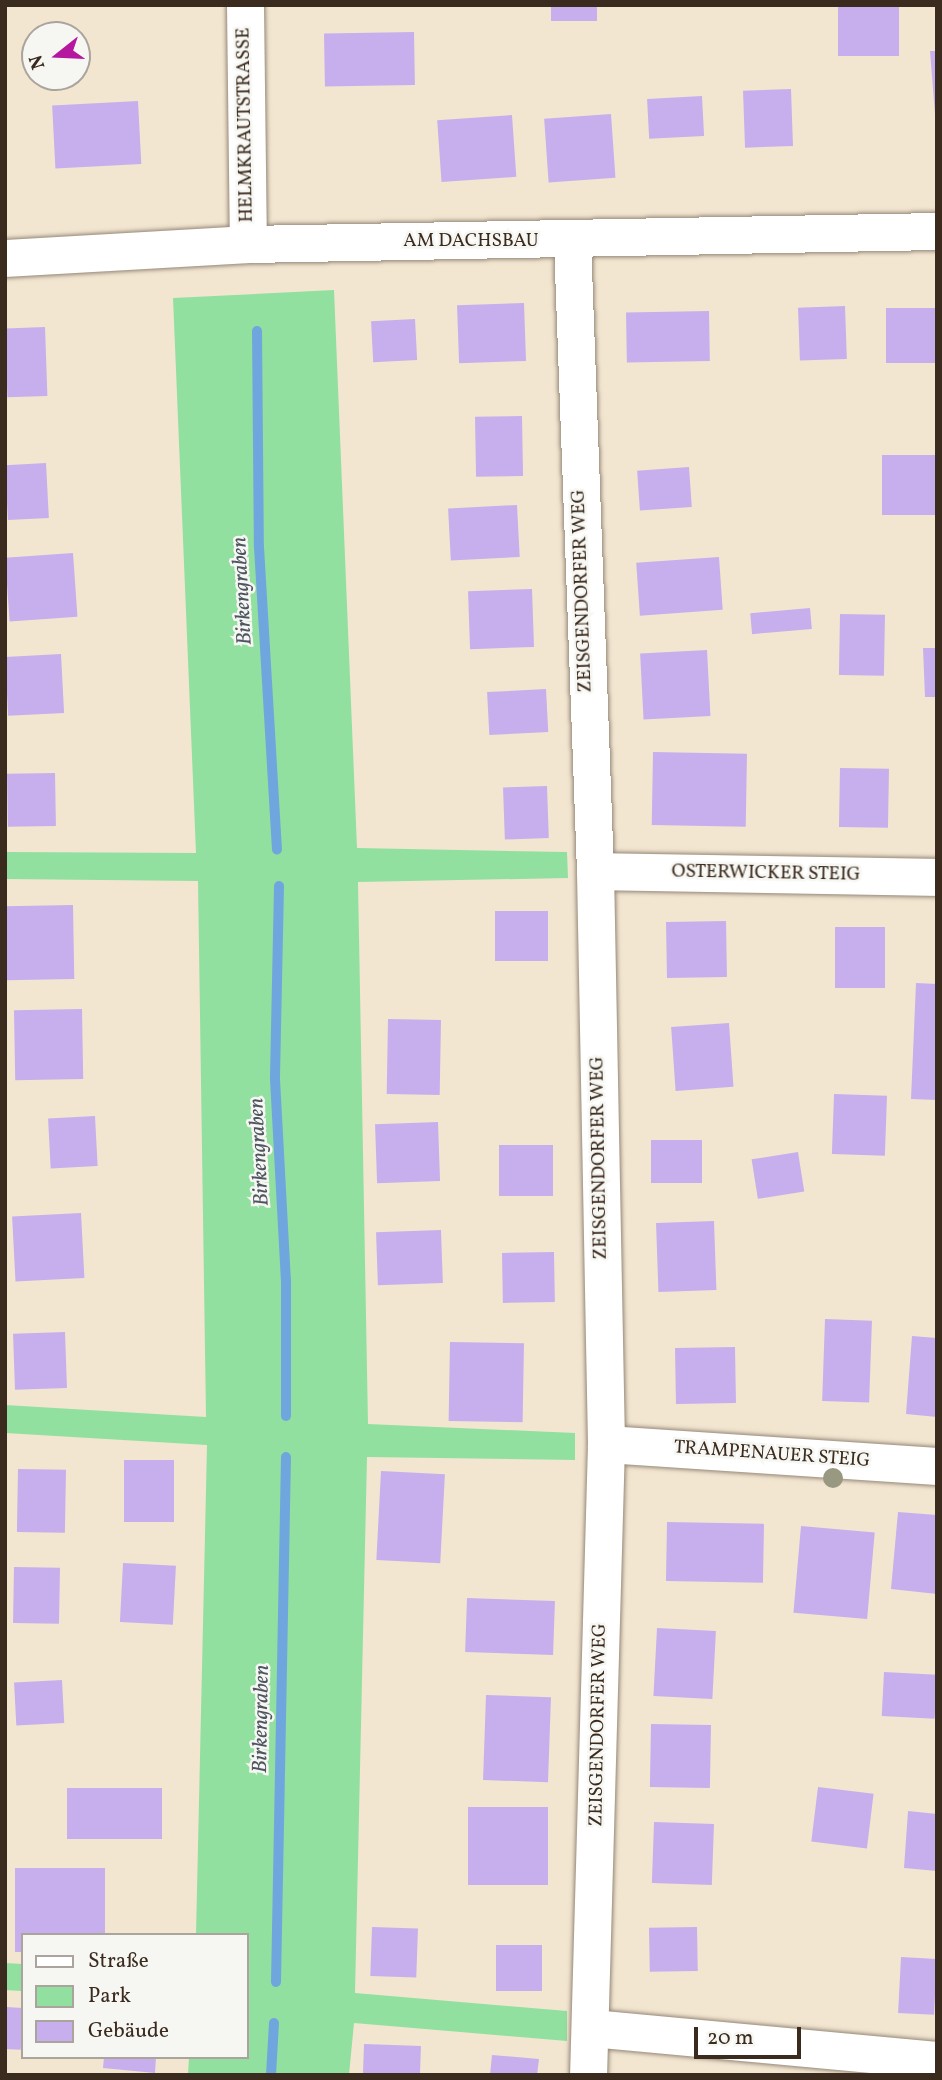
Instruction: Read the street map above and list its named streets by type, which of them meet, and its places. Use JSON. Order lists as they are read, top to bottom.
{
  "streets": {
    "street": [
      "HELMKRAUTSTRASSE",
      "AM DACHSBAU",
      "ZEISGENDORFER WEG",
      "OSTERWICKER STEIG",
      "TRAMPENAUER STEIG"
    ]
  },
  "crossings": [
    ["HELMKRAUTSTRASSE", "AM DACHSBAU"],
    ["AM DACHSBAU", "ZEISGENDORFER WEG"],
    ["ZEISGENDORFER WEG", "OSTERWICKER STEIG"],
    ["ZEISGENDORFER WEG", "TRAMPENAUER STEIG"]
  ],
  "water": ["Birkengraben"],
  "legend": ["Straße", "Park", "Gebäude"],
  "scale_bar": "20 m",
  "north": "left"
}
